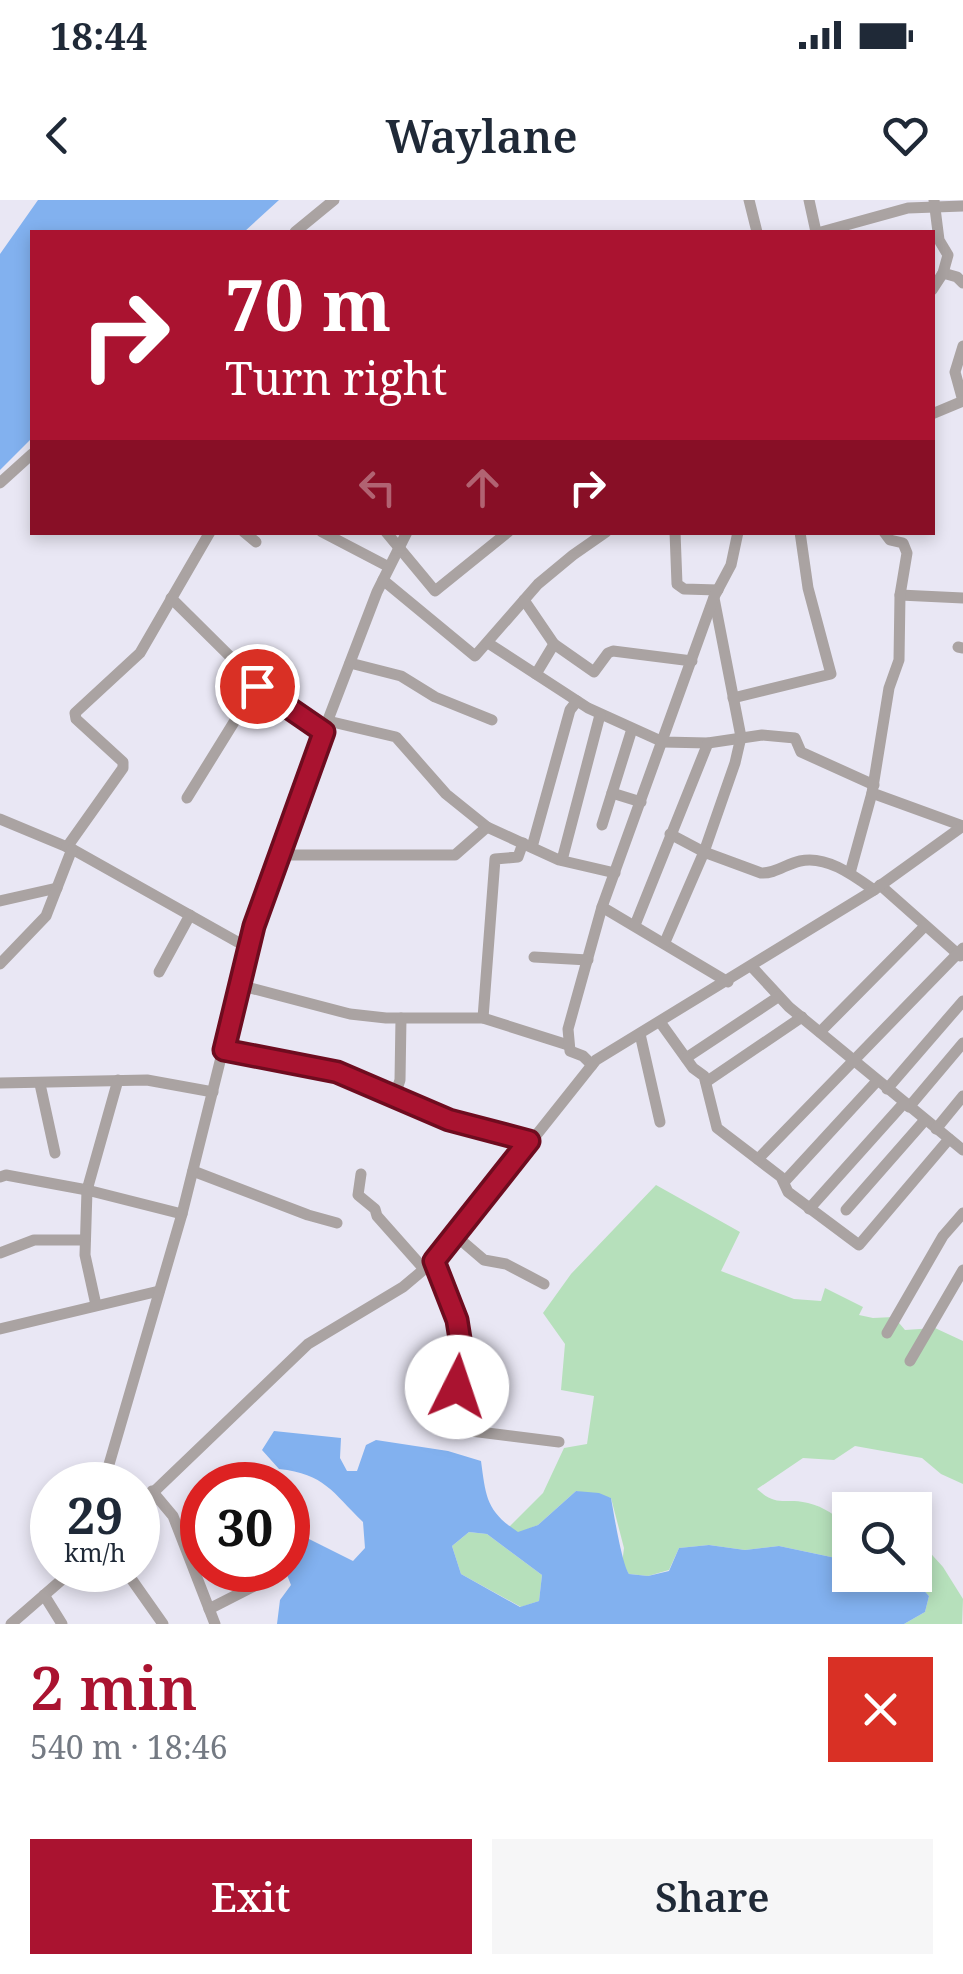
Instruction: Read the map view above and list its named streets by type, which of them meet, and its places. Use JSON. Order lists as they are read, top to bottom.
{
  "page": {
    "status": "18:44",
    "header": "Waylane",
    "turn": ["70 m", "Turn right"],
    "speed": "29 km/h",
    "limit": "30",
    "heading": ["2 min", "540 m · 18:46"],
    "buttons": ["Exit", "Share"]
  }
}
